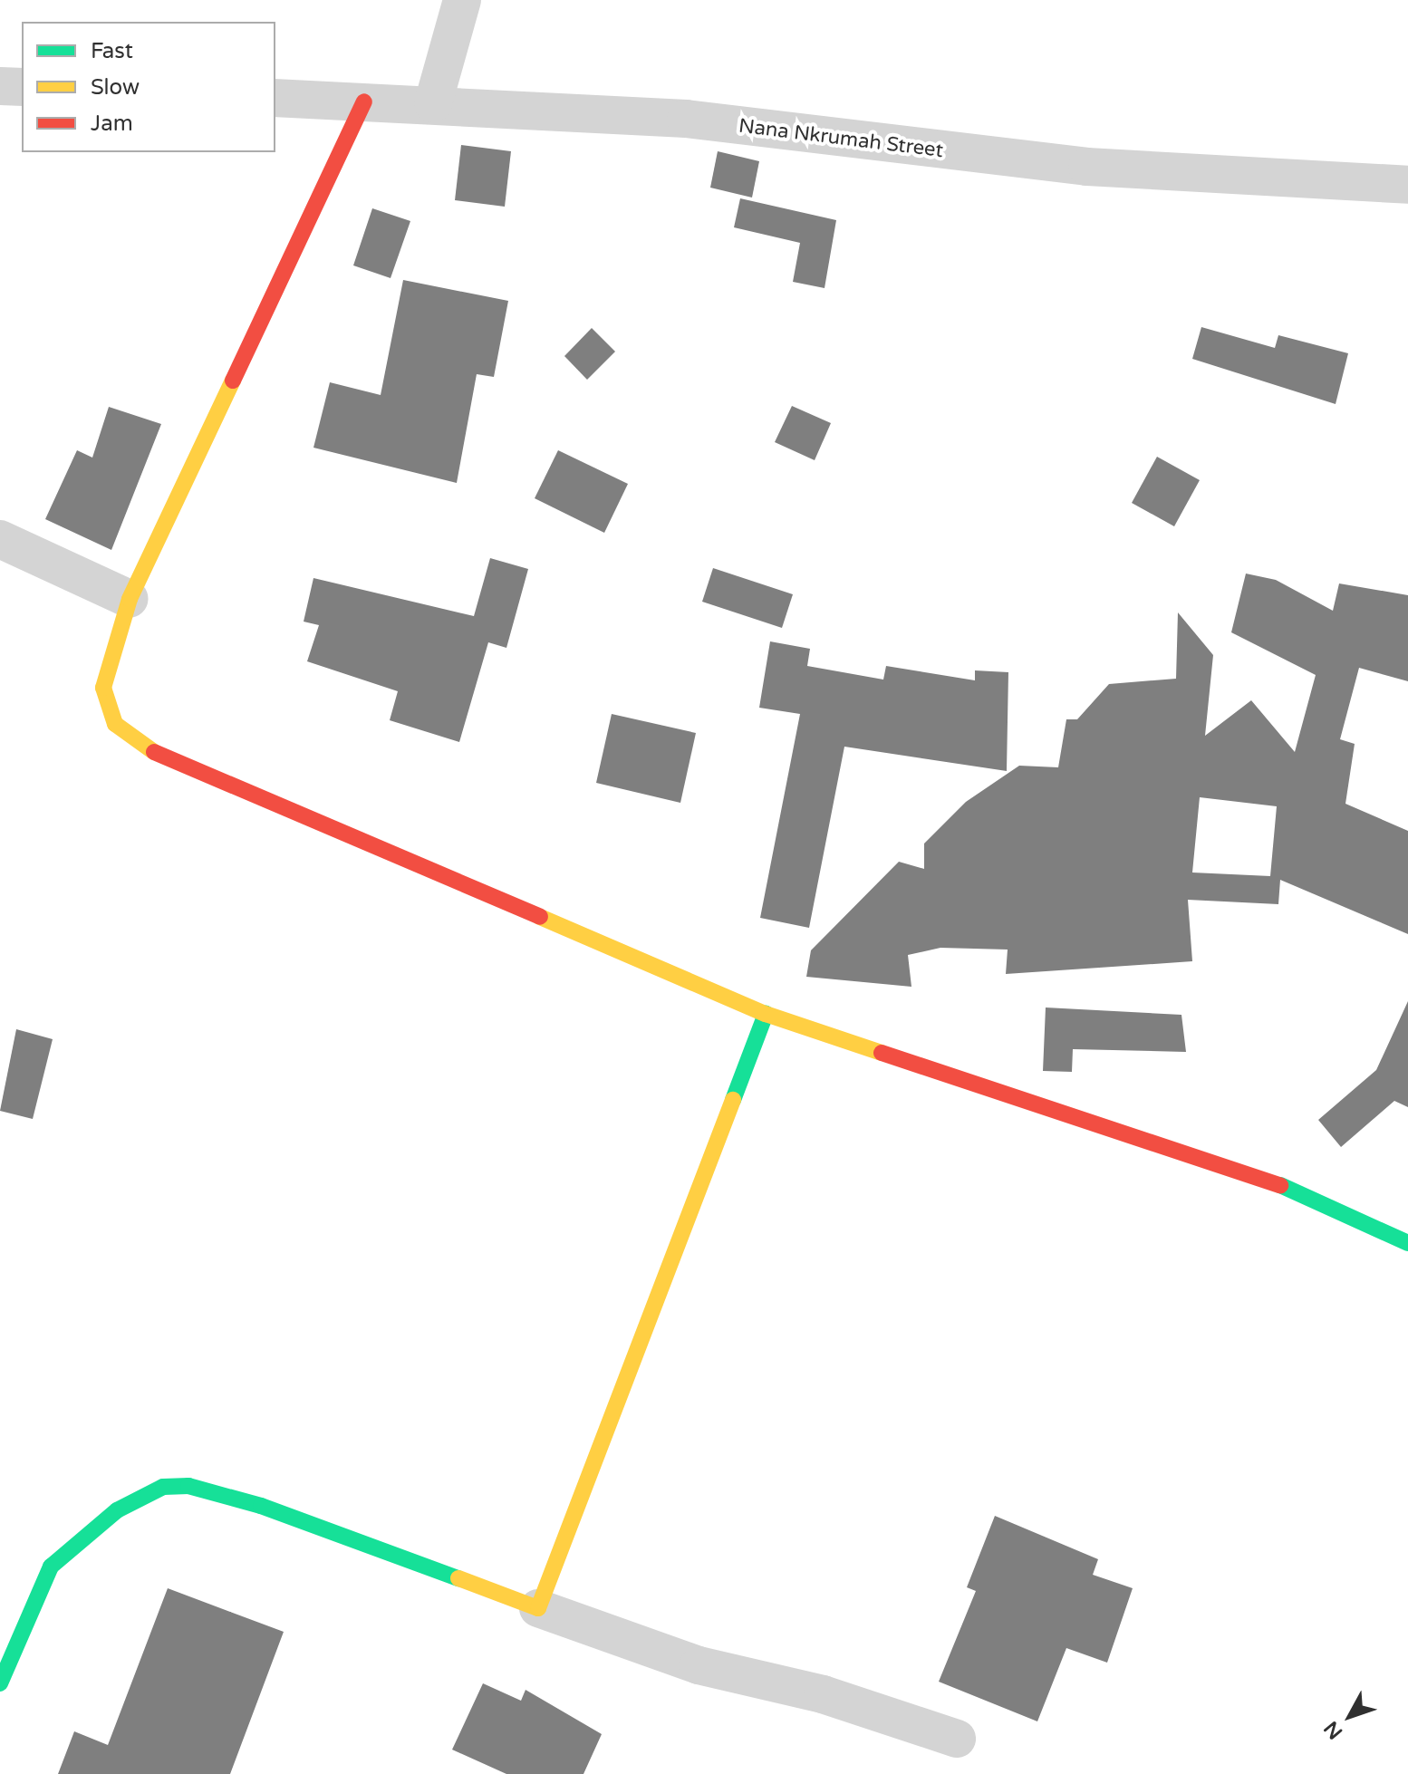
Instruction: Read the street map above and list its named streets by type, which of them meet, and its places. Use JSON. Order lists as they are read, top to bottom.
{
  "streets": {
    "street": ["Nana Nkrumah Street"]
  },
  "legend": ["Fast", "Slow", "Jam"],
  "north": "bottom left"
}
